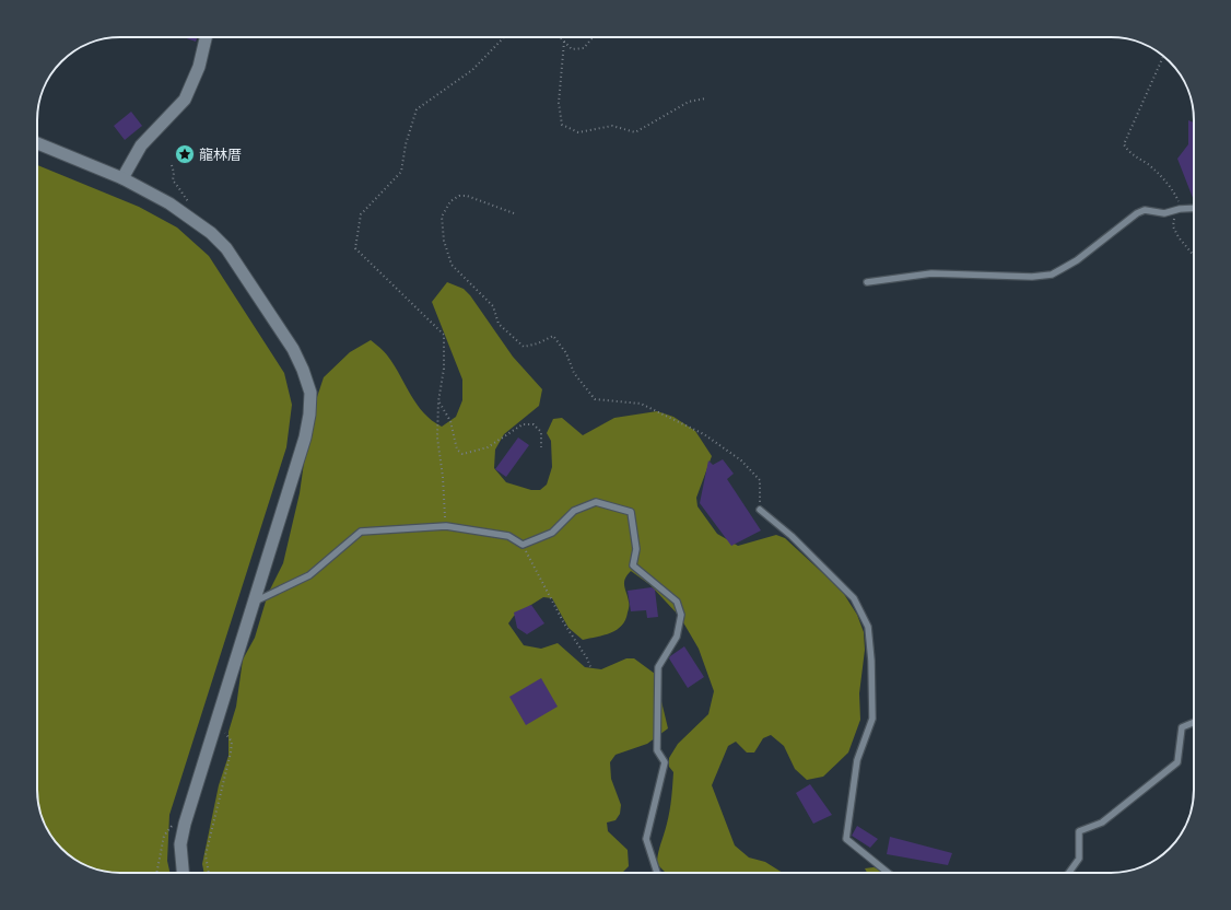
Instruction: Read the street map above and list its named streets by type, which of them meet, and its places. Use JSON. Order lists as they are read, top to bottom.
{
  "places": {
    "place": ["龍林厝"]
  }
}
